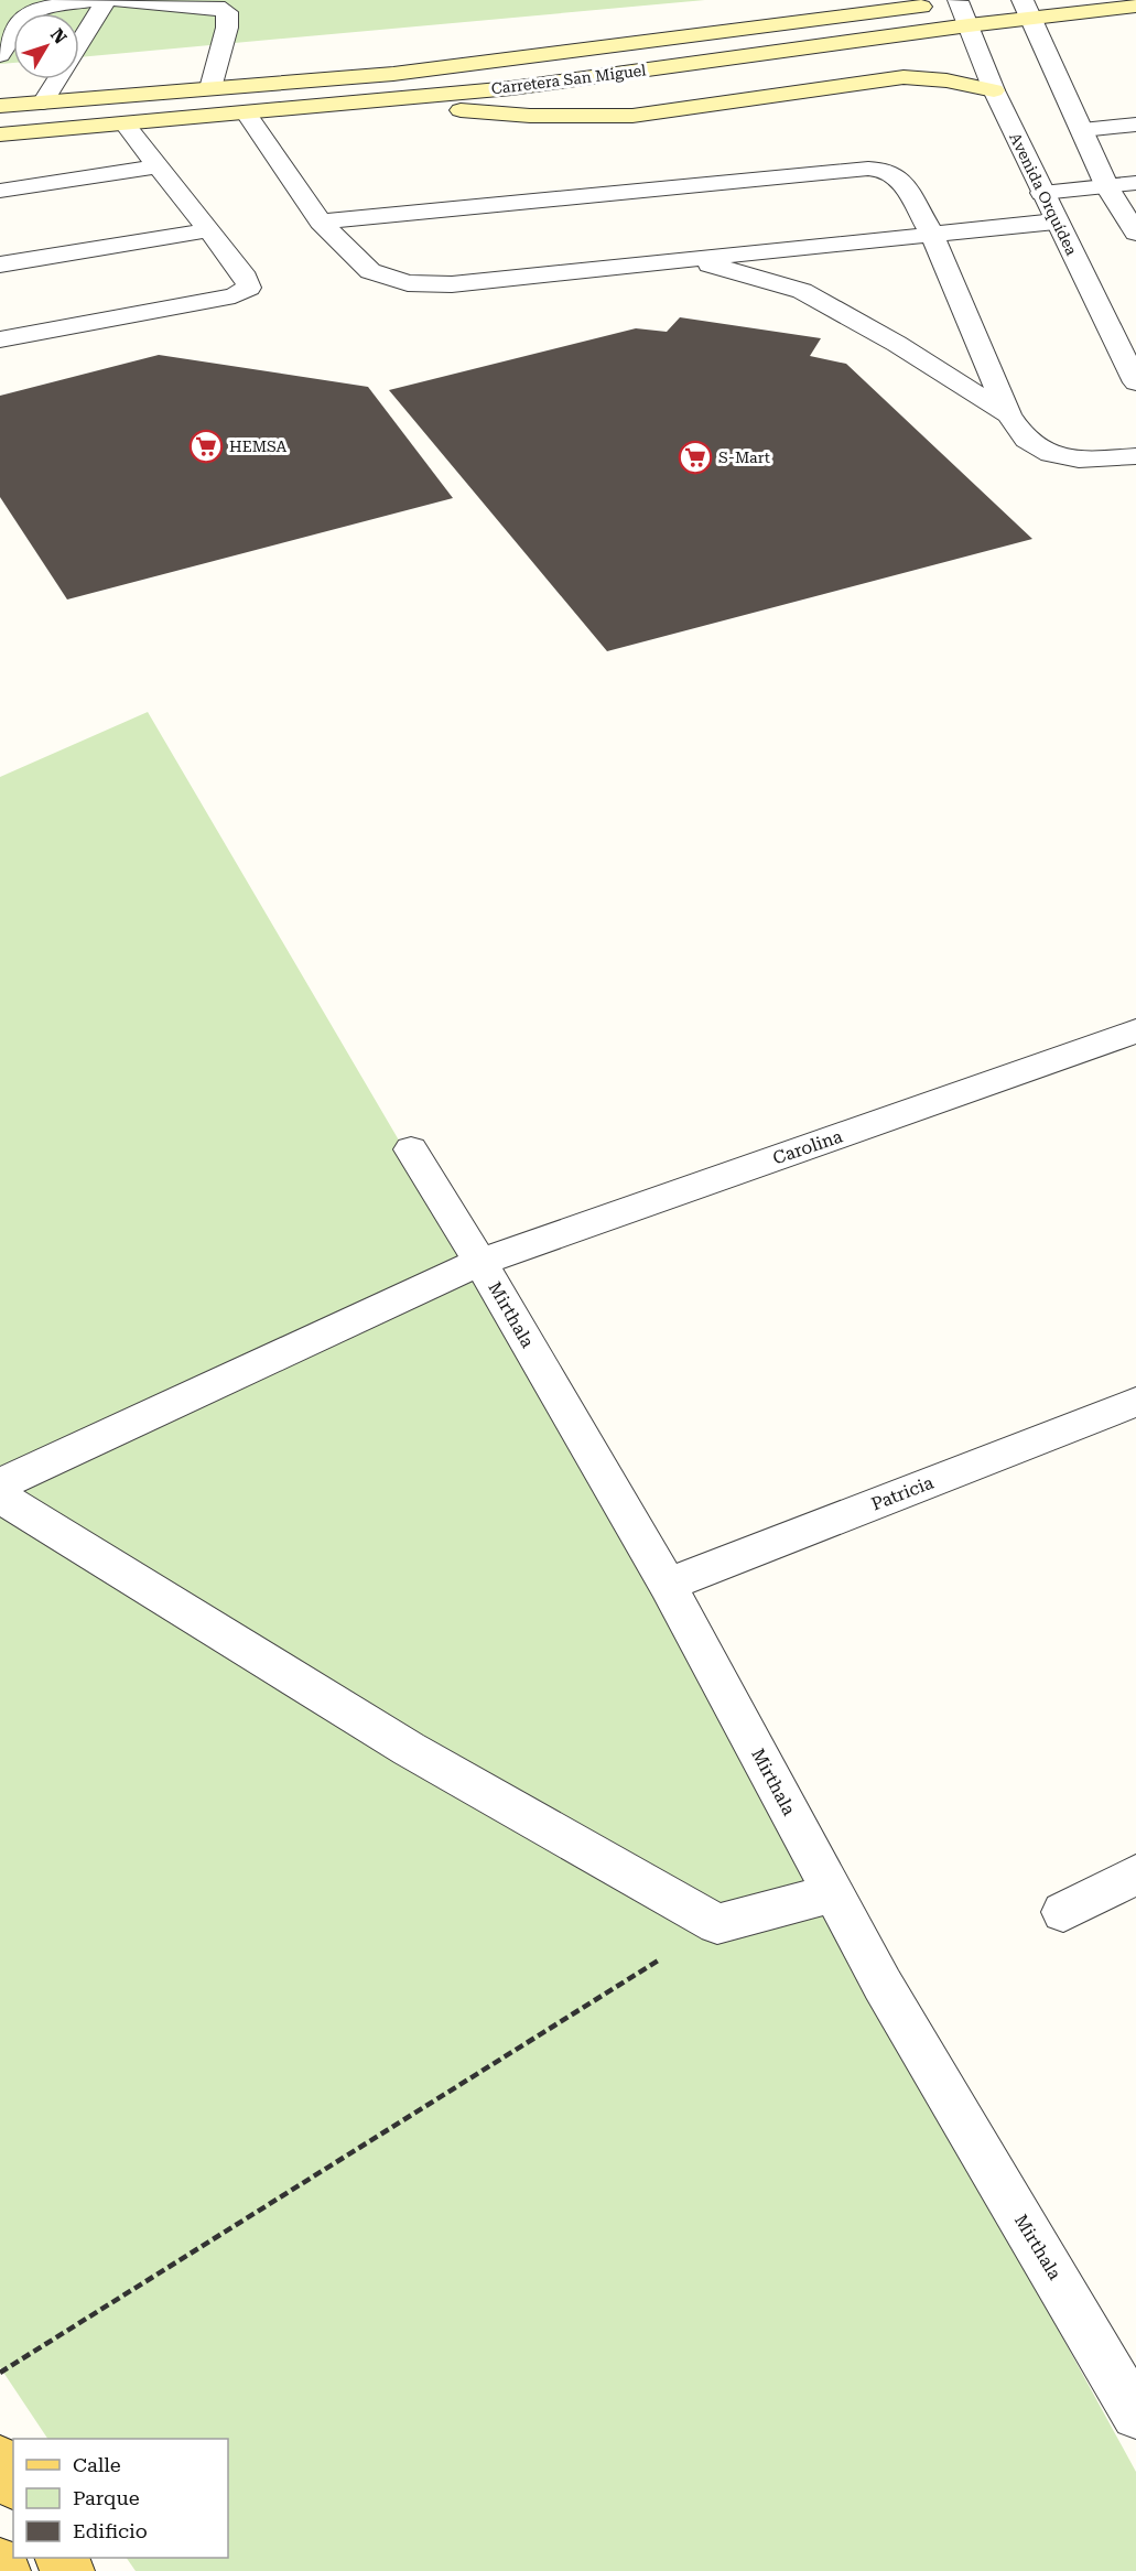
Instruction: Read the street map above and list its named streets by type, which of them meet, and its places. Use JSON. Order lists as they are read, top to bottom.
{
  "streets": {
    "main road": ["Carretera San Miguel"],
    "street": [
      "Avenida Orquídea",
      "Carolina",
      "Mirthala",
      "Patricia"
    ]
  },
  "crossings": [
    ["Carretera San Miguel", "Avenida Orquídea"],
    ["Carolina", "Mirthala"],
    ["Mirthala", "Patricia"]
  ],
  "places": {
    "supermarket": ["HEMSA", "S-Mart"]
  },
  "legend": ["Calle", "Parque", "Edificio"],
  "north": "top right"
}
